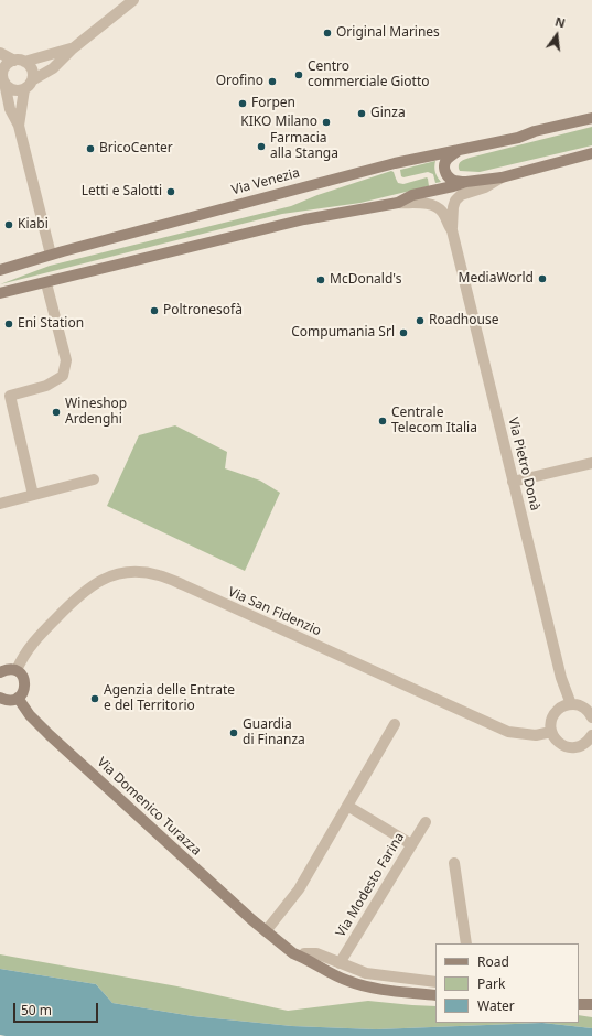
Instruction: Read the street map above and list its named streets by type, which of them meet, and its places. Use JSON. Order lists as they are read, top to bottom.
{
  "streets": {
    "main road": ["Via Venezia", "Via Domenico Turazza"],
    "street": ["Via Pietro Donà", "Via San Fidenzio", "Via Modesto Farina"]
  },
  "places": [
    "Original Marines",
    "Centro commerciale Giotto",
    "Orofino",
    "Forpen",
    "Ginza",
    "KIKO Milano",
    "Farmacia alla Stanga",
    "BricoCenter",
    "Letti e Salotti",
    "Kiabi",
    "MediaWorld",
    "McDonald's",
    "Poltronesofà",
    "Roadhouse",
    "Eni Station",
    "Compumania Srl",
    "Wineshop Ardenghi",
    "Centrale Telecom Italia",
    "Agenzia delle Entrate e del Territorio",
    "Guardia di Finanza"
  ],
  "legend": ["Road", "Park", "Water"],
  "scale_bar": "50 m",
  "north": "top"
}
